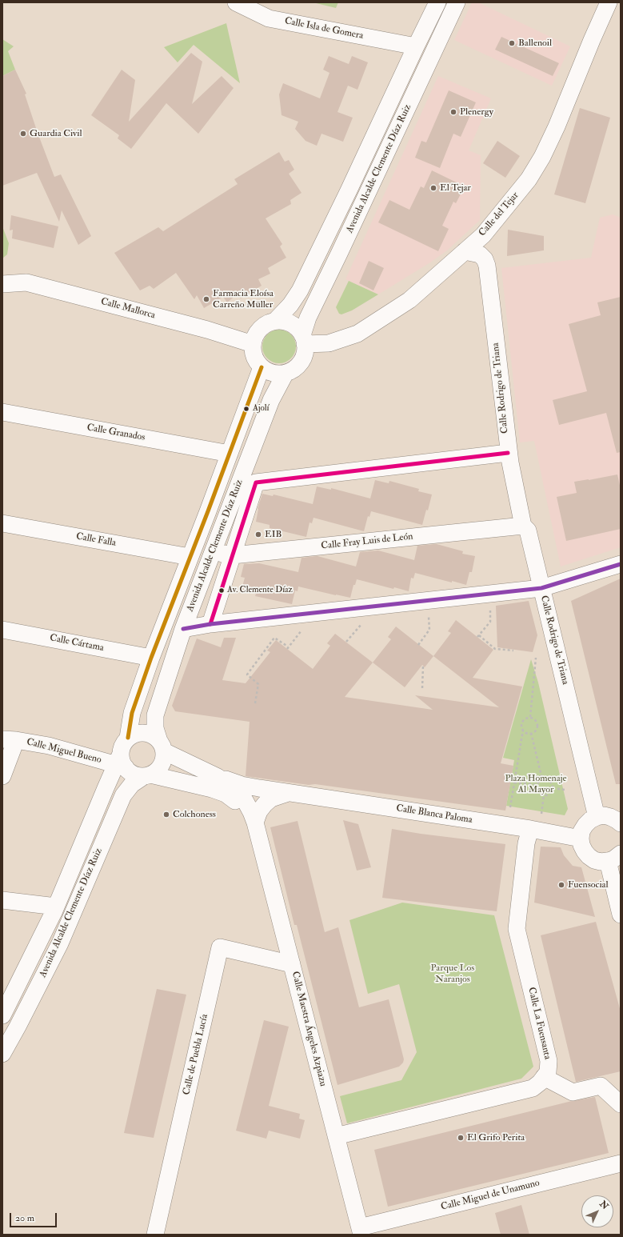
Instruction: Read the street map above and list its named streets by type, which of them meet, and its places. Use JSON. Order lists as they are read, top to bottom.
{
  "streets": {
    "street": [
      "Calle Isla de Gomera",
      "Avenida Alcalde Clemente Díaz Ruiz",
      "Calle del Tejar",
      "Calle Mallorca",
      "Calle Rodrigo de Triana",
      "Calle Granados",
      "Calle Falla",
      "Calle Fray Luis de León",
      "Calle Cártama",
      "Calle Miguel Bueno",
      "Calle Blanca Paloma",
      "Calle La Fuensanta",
      "Calle Maestra Ángeles Azpiazu",
      "Calle de Puebla Lucía",
      "Calle Miguel de Unamuno"
    ]
  },
  "crossings": [
    ["Calle Isla de Gomera", "Avenida Alcalde Clemente Díaz Ruiz"],
    ["Avenida Alcalde Clemente Díaz Ruiz", "Calle del Tejar"],
    ["Avenida Alcalde Clemente Díaz Ruiz", "Calle Mallorca"],
    ["Avenida Alcalde Clemente Díaz Ruiz", "Calle Granados"],
    ["Avenida Alcalde Clemente Díaz Ruiz", "Calle Falla"],
    ["Avenida Alcalde Clemente Díaz Ruiz", "Calle Fray Luis de León"],
    ["Avenida Alcalde Clemente Díaz Ruiz", "Calle Cártama"],
    ["Avenida Alcalde Clemente Díaz Ruiz", "Calle Miguel Bueno"],
    ["Avenida Alcalde Clemente Díaz Ruiz", "Calle Maestra Ángeles Azpiazu"],
    ["Calle del Tejar", "Calle Mallorca"],
    ["Calle del Tejar", "Calle Rodrigo de Triana"],
    ["Calle Rodrigo de Triana", "Calle Fray Luis de León"],
    ["Calle Miguel Bueno", "Calle Maestra Ángeles Azpiazu"],
    ["Calle Blanca Paloma", "Calle La Fuensanta"],
    ["Calle Blanca Paloma", "Calle Maestra Ángeles Azpiazu"],
    ["Calle La Fuensanta", "Calle Maestra Ángeles Azpiazu"],
    ["Calle Maestra Ángeles Azpiazu", "Calle de Puebla Lucía"],
    ["Calle Maestra Ángeles Azpiazu", "Calle Miguel de Unamuno"]
  ],
  "parks": ["Plaza Homenaje Al Mayor", "Parque Los Naranjos"],
  "places": [
    "Ballenoil",
    "Plenergy",
    "Guardia Civil",
    "El Tejar",
    "Farmacia Eloísa Carreño Müller",
    "Ajolí",
    "EIB",
    "Av. Clemente Díaz",
    "Colchoness",
    "Fuensocial",
    "El Grifo Perita"
  ],
  "scale_bar": "20 m",
  "north": "top right"
}
